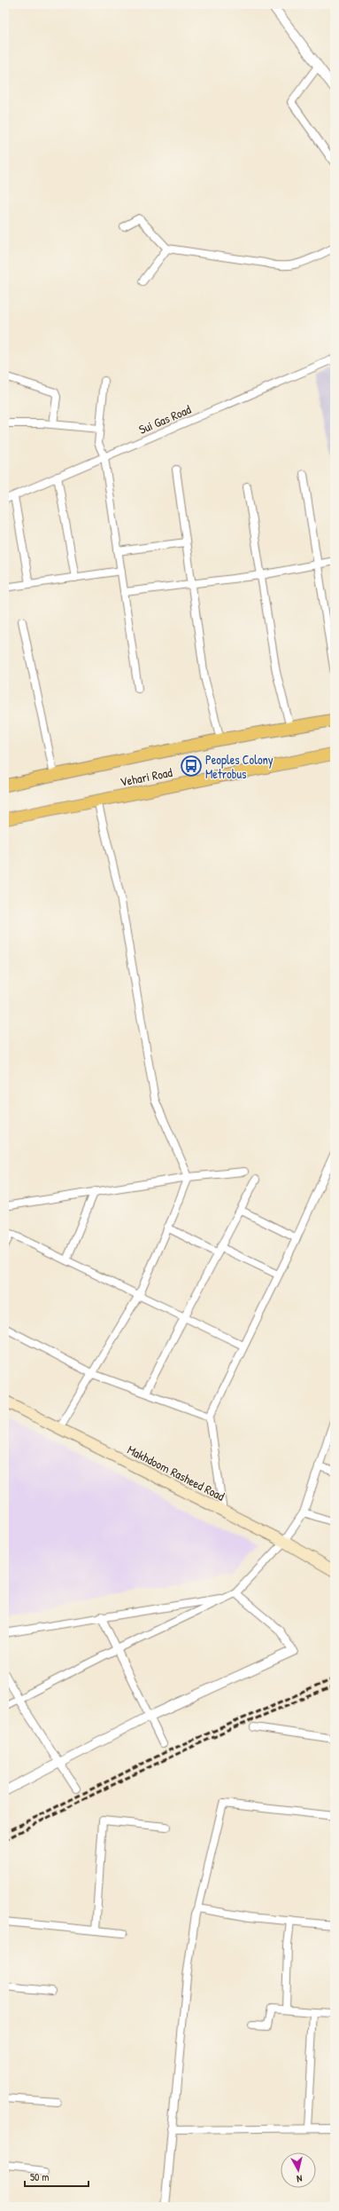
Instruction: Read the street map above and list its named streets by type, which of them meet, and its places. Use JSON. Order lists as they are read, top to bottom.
{
  "streets": {
    "main road": ["Vehari Road", "Makhdoom Rasheed Road"],
    "street": ["Sui Gas Road"]
  },
  "places": {
    "bus stop": ["Peoples Colony Metrobus"]
  },
  "scale_bar": "50 m",
  "north": "bottom"
}
